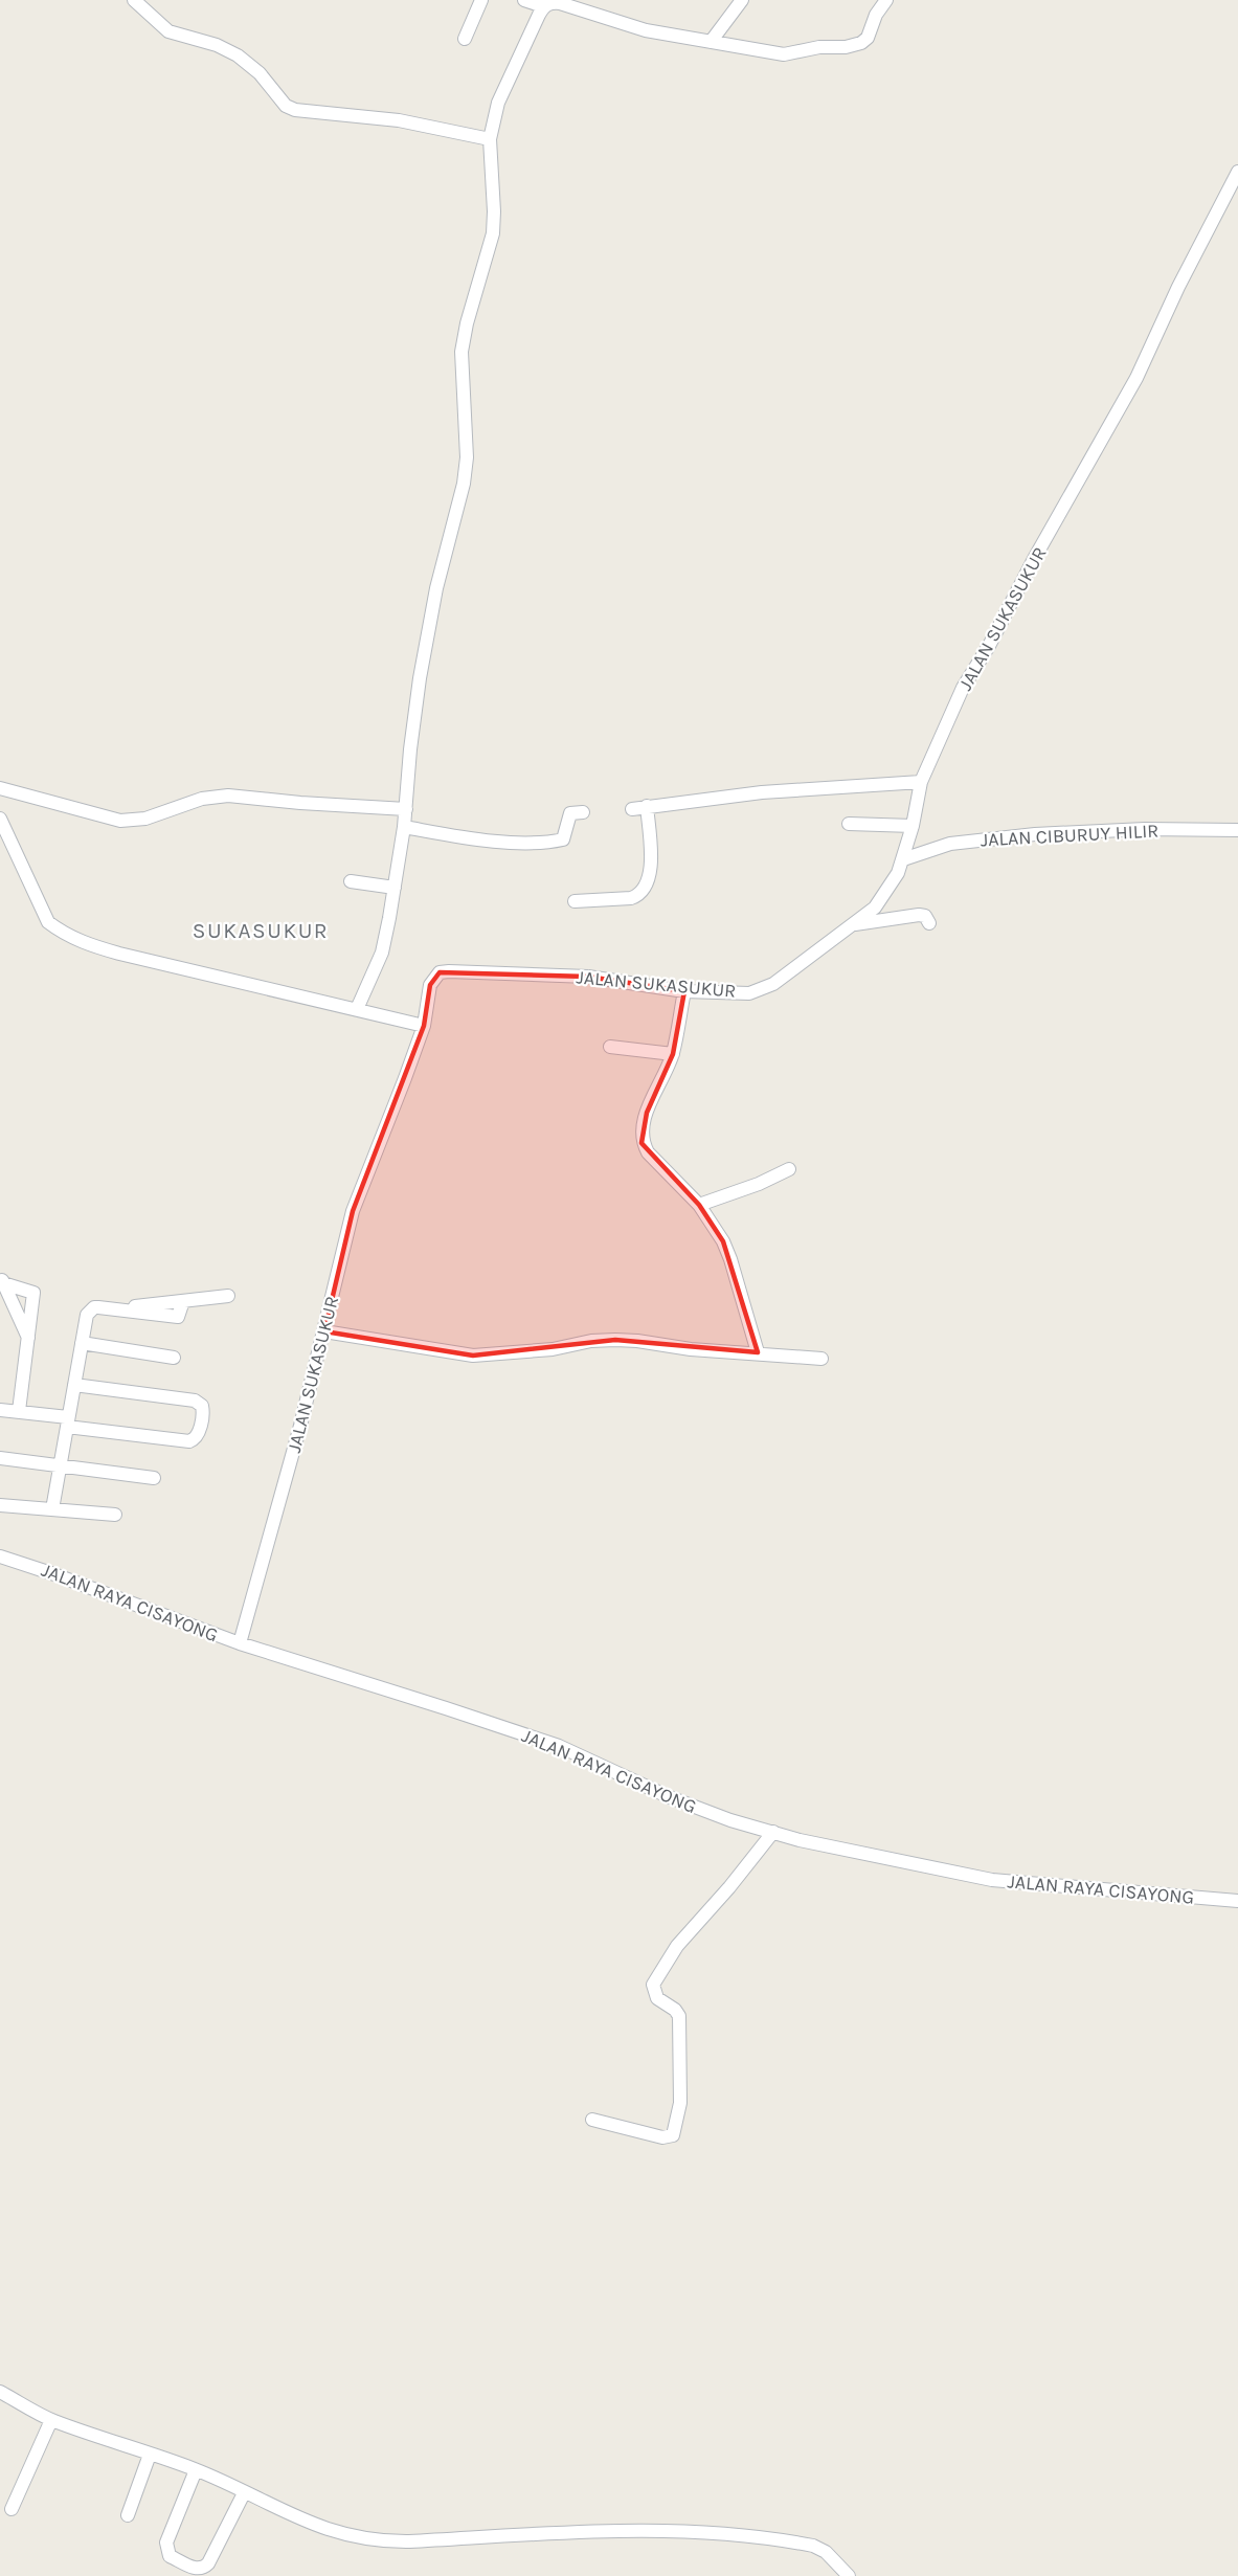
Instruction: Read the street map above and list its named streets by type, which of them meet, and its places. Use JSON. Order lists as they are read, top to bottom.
{
  "streets": {
    "street": ["JALAN SUKASUKUR", "JALAN CIBURUY HILIR", "JALAN RAYA CISAYONG"]
  },
  "crossings": [
    ["JALAN SUKASUKUR", "JALAN CIBURUY HILIR"],
    ["JALAN SUKASUKUR", "JALAN RAYA CISAYONG"]
  ],
  "districts": ["SUKASUKUR"]
}
